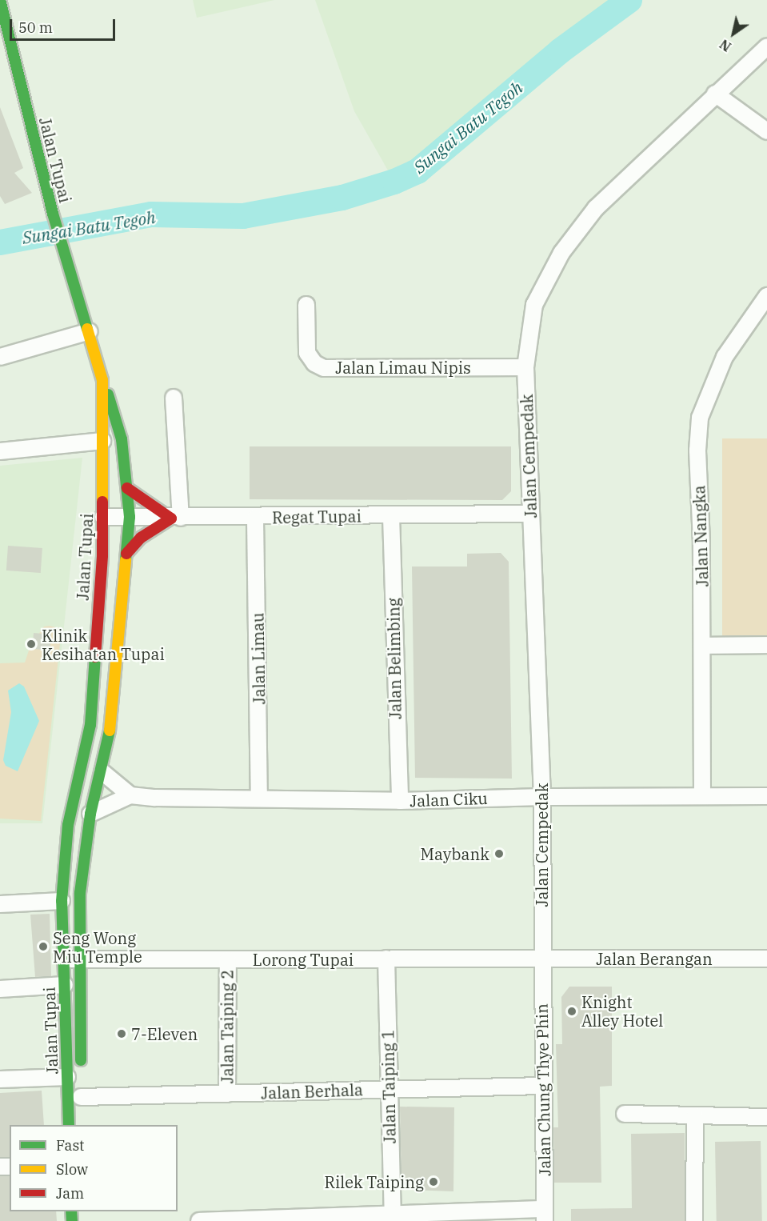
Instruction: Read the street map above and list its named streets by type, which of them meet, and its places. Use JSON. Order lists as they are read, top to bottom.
{
  "streets": {
    "main road": ["Jalan Tupai"],
    "street": [
      "Jalan Limau Nipis",
      "Jalan Cempedak",
      "Regat Tupai",
      "Jalan Nangka",
      "Jalan Limau",
      "Jalan Belimbing",
      "Jalan Ciku",
      "Jalan Berangan",
      "Lorong Tupai",
      "Jalan Taiping 2",
      "Jalan Taiping 1",
      "Jalan Chung Thye Phin",
      "Jalan Berhala"
    ]
  },
  "crossings": [
    ["Jalan Tupai", "Regat Tupai"],
    ["Jalan Tupai", "Lorong Tupai"],
    ["Jalan Tupai", "Jalan Berhala"],
    ["Jalan Limau Nipis", "Jalan Cempedak"],
    ["Jalan Cempedak", "Regat Tupai"],
    ["Jalan Cempedak", "Jalan Ciku"],
    ["Jalan Cempedak", "Jalan Berangan"],
    ["Jalan Cempedak", "Lorong Tupai"],
    ["Jalan Cempedak", "Jalan Chung Thye Phin"],
    ["Regat Tupai", "Jalan Limau"],
    ["Regat Tupai", "Jalan Belimbing"],
    ["Jalan Nangka", "Jalan Ciku"],
    ["Jalan Limau", "Jalan Ciku"],
    ["Jalan Belimbing", "Jalan Ciku"],
    ["Jalan Berangan", "Lorong Tupai"],
    ["Jalan Berangan", "Jalan Chung Thye Phin"],
    ["Lorong Tupai", "Jalan Taiping 2"],
    ["Lorong Tupai", "Jalan Taiping 1"],
    ["Lorong Tupai", "Jalan Chung Thye Phin"],
    ["Jalan Taiping 2", "Jalan Berhala"],
    ["Jalan Taiping 1", "Jalan Berhala"],
    ["Jalan Chung Thye Phin", "Jalan Berhala"]
  ],
  "water": ["Sungai Batu Tegoh"],
  "places": [
    "Klinik Kesihatan Tupai",
    "Maybank",
    "Seng Wong Miu Temple",
    "Knight Alley Hotel",
    "7-Eleven",
    "Rilek Taiping"
  ],
  "legend": ["Fast", "Slow", "Jam"],
  "scale_bar": "50 m",
  "north": "bottom left"
}
